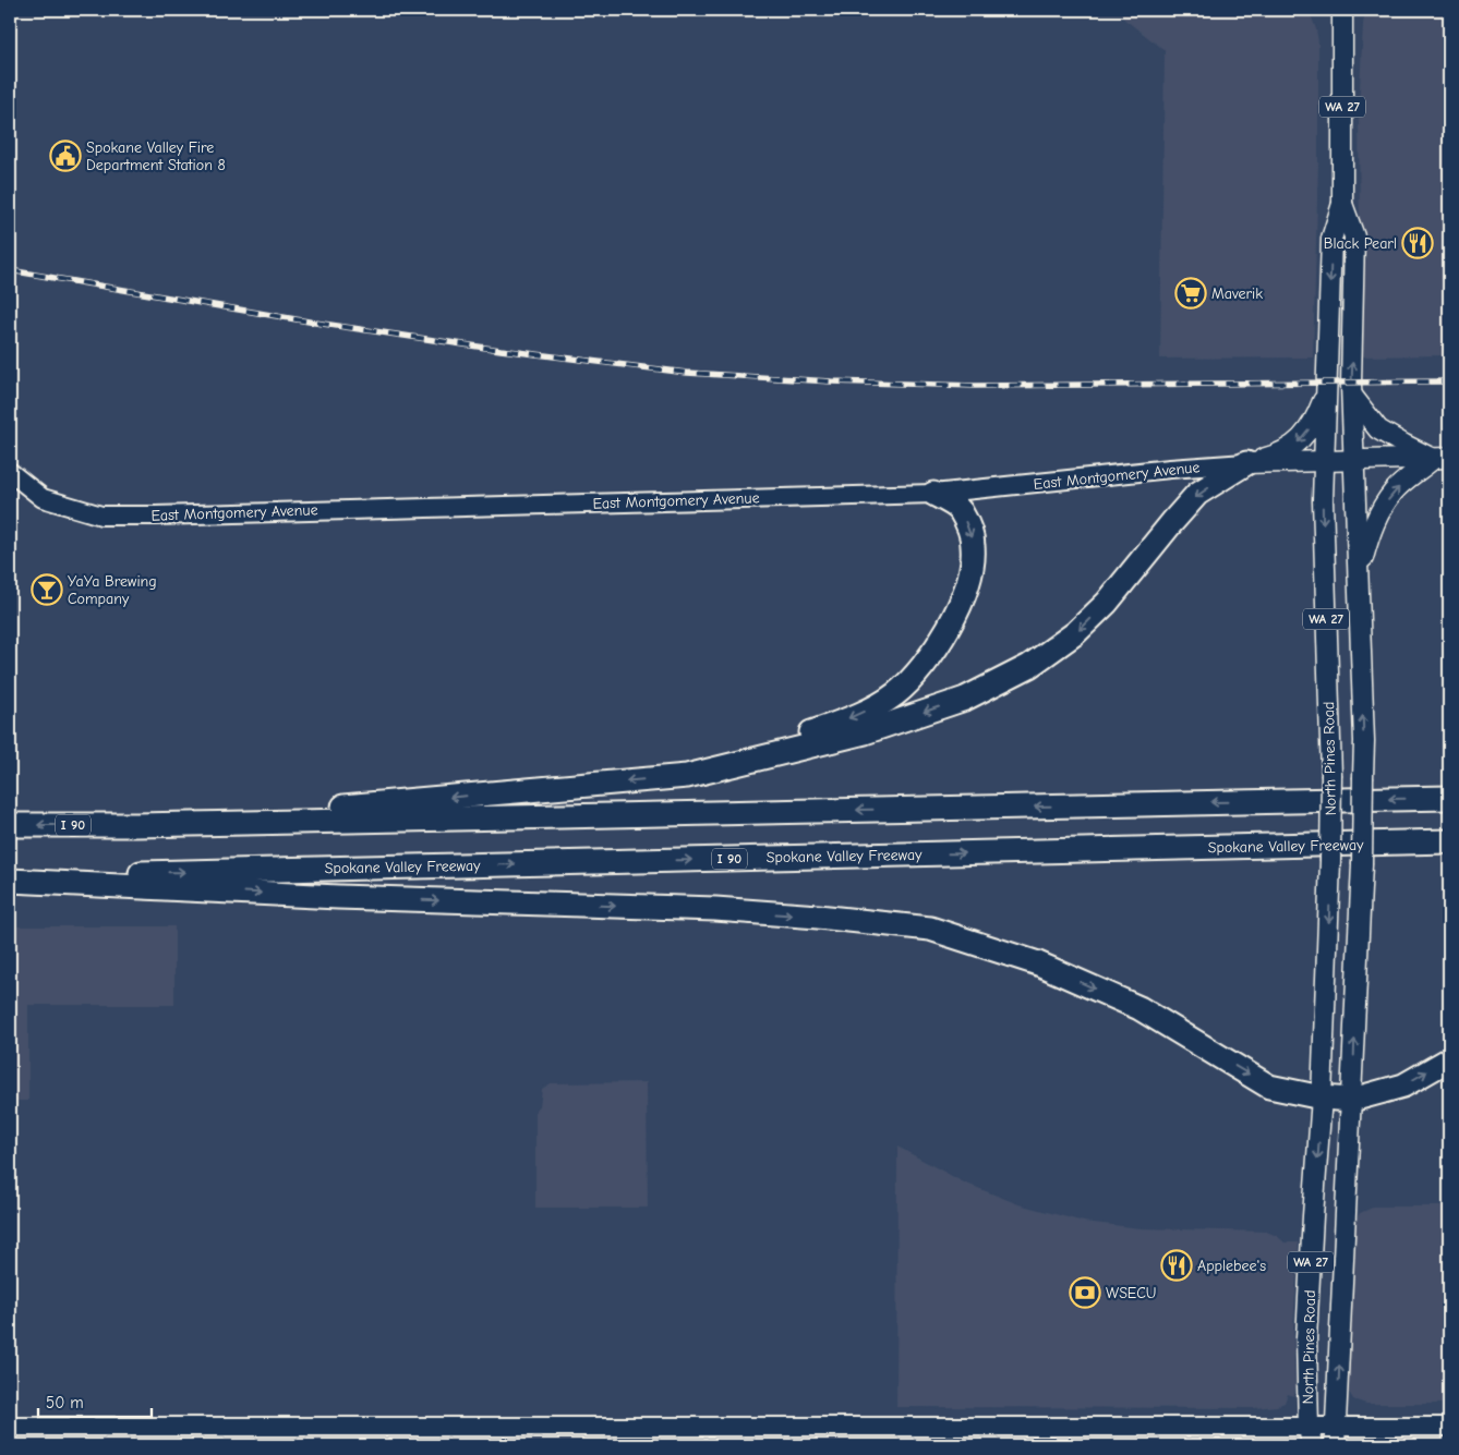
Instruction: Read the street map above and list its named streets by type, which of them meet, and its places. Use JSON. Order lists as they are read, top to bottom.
{
  "streets": {
    "highway": ["I 90", "Spokane Valley Freeway"],
    "main road": ["WA 27", "East Montgomery Avenue", "North Pines Road"]
  },
  "crossings": [
    ["East Montgomery Avenue", "North Pines Road"]
  ],
  "places": {
    "public building": ["Spokane Valley Fire Department Station 8"],
    "restaurant": ["Black Pearl", "Applebee's"],
    "supermarket": ["Maverik"],
    "bar": ["YaYa Brewing Company"],
    "bank": ["WSECU"]
  },
  "scale_bar": "50 m"
}
